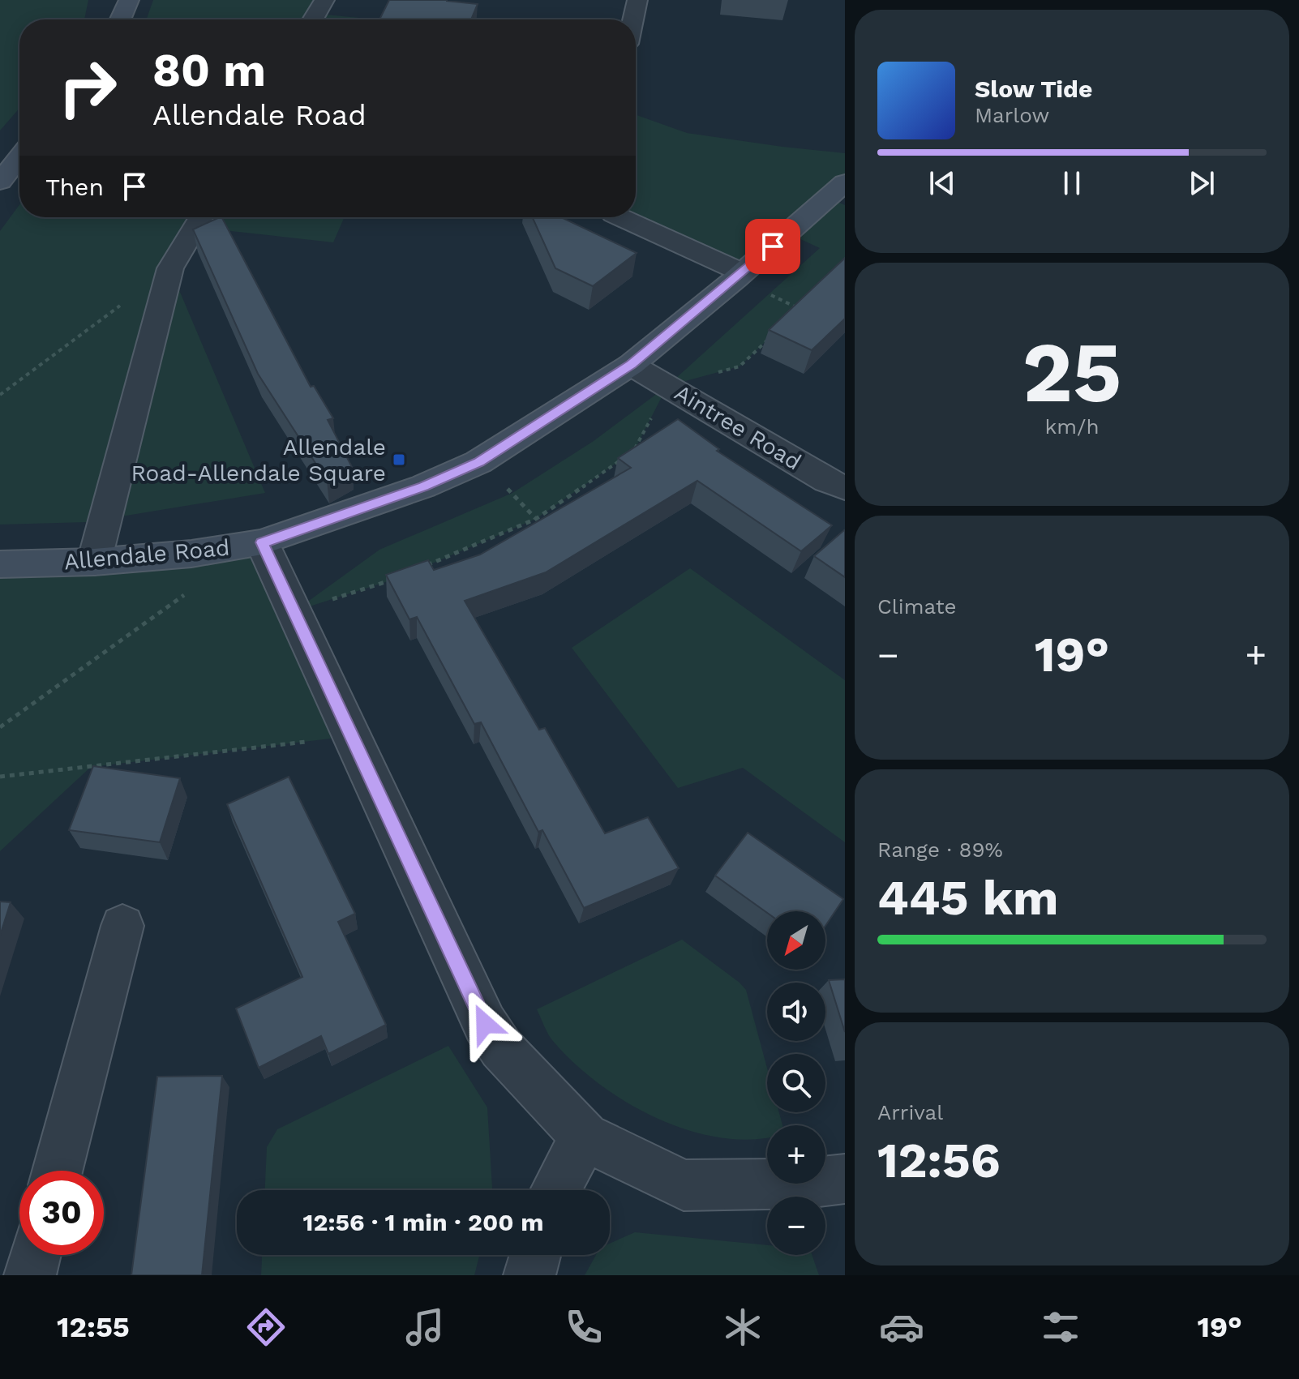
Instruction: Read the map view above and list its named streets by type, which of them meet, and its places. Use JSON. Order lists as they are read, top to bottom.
{
  "streets": {
    "street": ["Aintree Road", "Allendale Road"]
  },
  "crossings": [
    ["Aintree Road", "Allendale Road"]
  ],
  "places": {
    "transit": ["Allendale Road-Allendale Square"]
  },
  "north": "bottom left",
  "page": {
    "turn": ["80 m", "Allendale Road"],
    "song": ["Slow Tide", "Marlow"],
    "then": "Then",
    "tile": [
      ["25", "km/h"],
      "Climate",
      ["Range · 89%", "445 km"],
      ["Arrival", "12:56"]
    ],
    "heat": ["−", "19°", "+"],
    "map_buttons": ["+", "−"],
    "limit": "30",
    "trip": "12:56 · 1 min · 200 m",
    "tabs": ["12:55", "19°"]
  }
}
